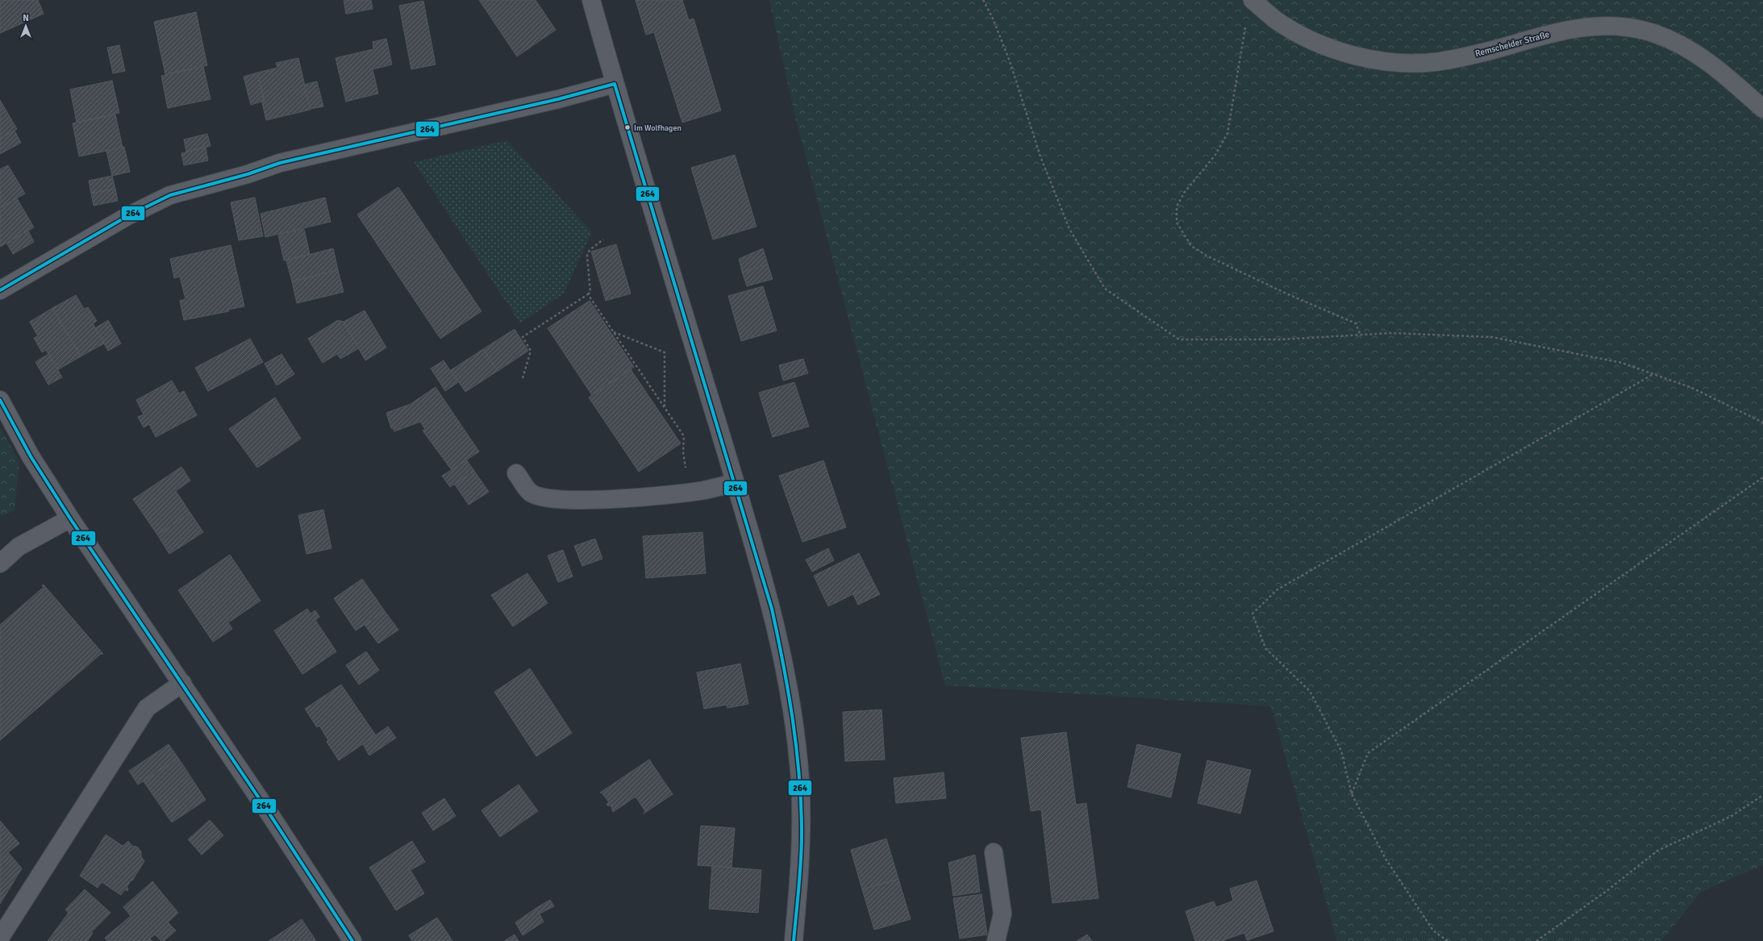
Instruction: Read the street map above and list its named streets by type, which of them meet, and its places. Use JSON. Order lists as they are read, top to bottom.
{
  "streets": {
    "main road": ["Remscheider Straße"]
  },
  "places": ["Im Wolfhagen"],
  "lines": ["transit line 264"],
  "north": "top"
}
